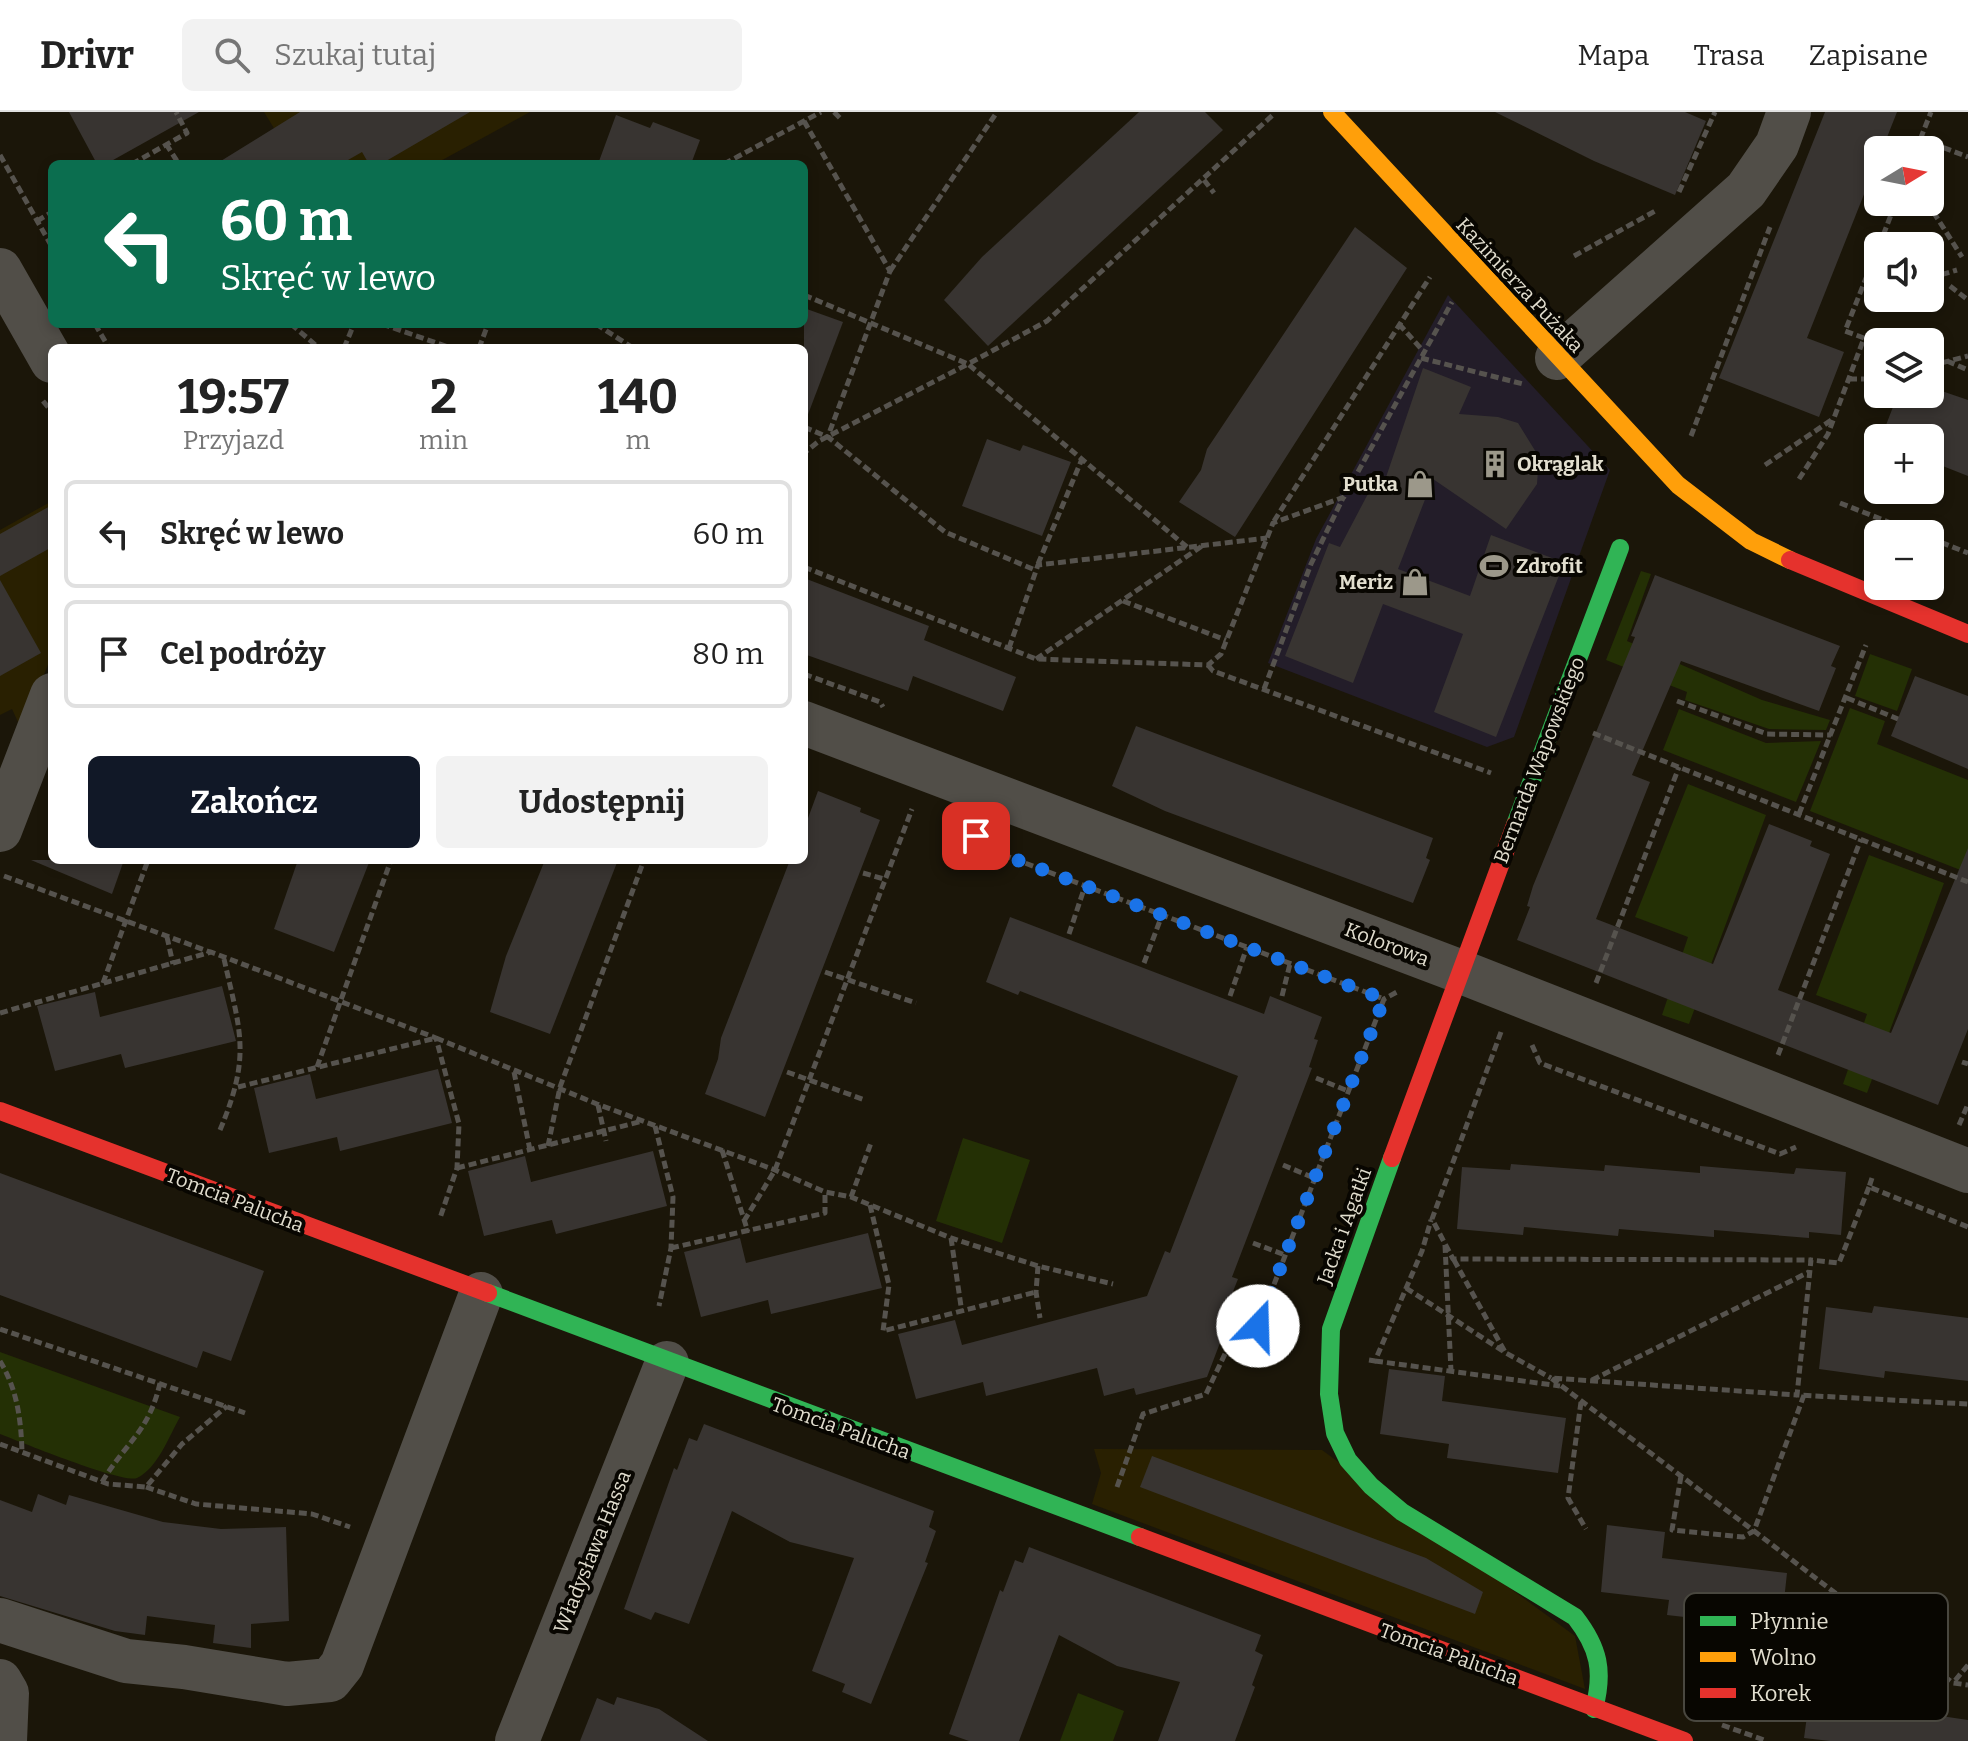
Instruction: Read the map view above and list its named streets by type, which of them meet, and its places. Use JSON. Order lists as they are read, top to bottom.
{
  "streets": {
    "street": [
      "Kazimierza Pużaka",
      "Bernarda Wapowskiego",
      "Kolorowa",
      "Tomcia Palucha",
      "Jacka i Agatki",
      "Władysława Hassa"
    ]
  },
  "crossings": [
    ["Bernarda Wapowskiego", "Kolorowa"],
    ["Bernarda Wapowskiego", "Jacka i Agatki"],
    ["Kolorowa", "Jacka i Agatki"],
    ["Tomcia Palucha", "Jacka i Agatki"],
    ["Tomcia Palucha", "Władysława Hassa"]
  ],
  "places": {
    "building": ["Okrąglak"],
    "shop": ["Putka", "Meriz"],
    "sports": ["Zdrofit"]
  },
  "legend": ["Płynnie", "Wolno", "Korek"],
  "north": "right",
  "page": {
    "header": "Drivr",
    "search": "Szukaj tutaj",
    "nav": ["Mapa", "Trasa", "Zapisane"],
    "map_buttons": ["+", "−"],
    "turn": ["60 m", "Skręć w lewo"],
    "eta": [
      "19:57",
      "Przyjazd",
      "2",
      "min",
      "140",
      "m"
    ],
    "list": [
      {
        "name": "Skręć w lewo",
        "value": "60 m"
      },
      {
        "name": "Cel podróży",
        "value": "80 m"
      }
    ],
    "buttons": ["Zakończ", "Udostępnij"]
  }
}
